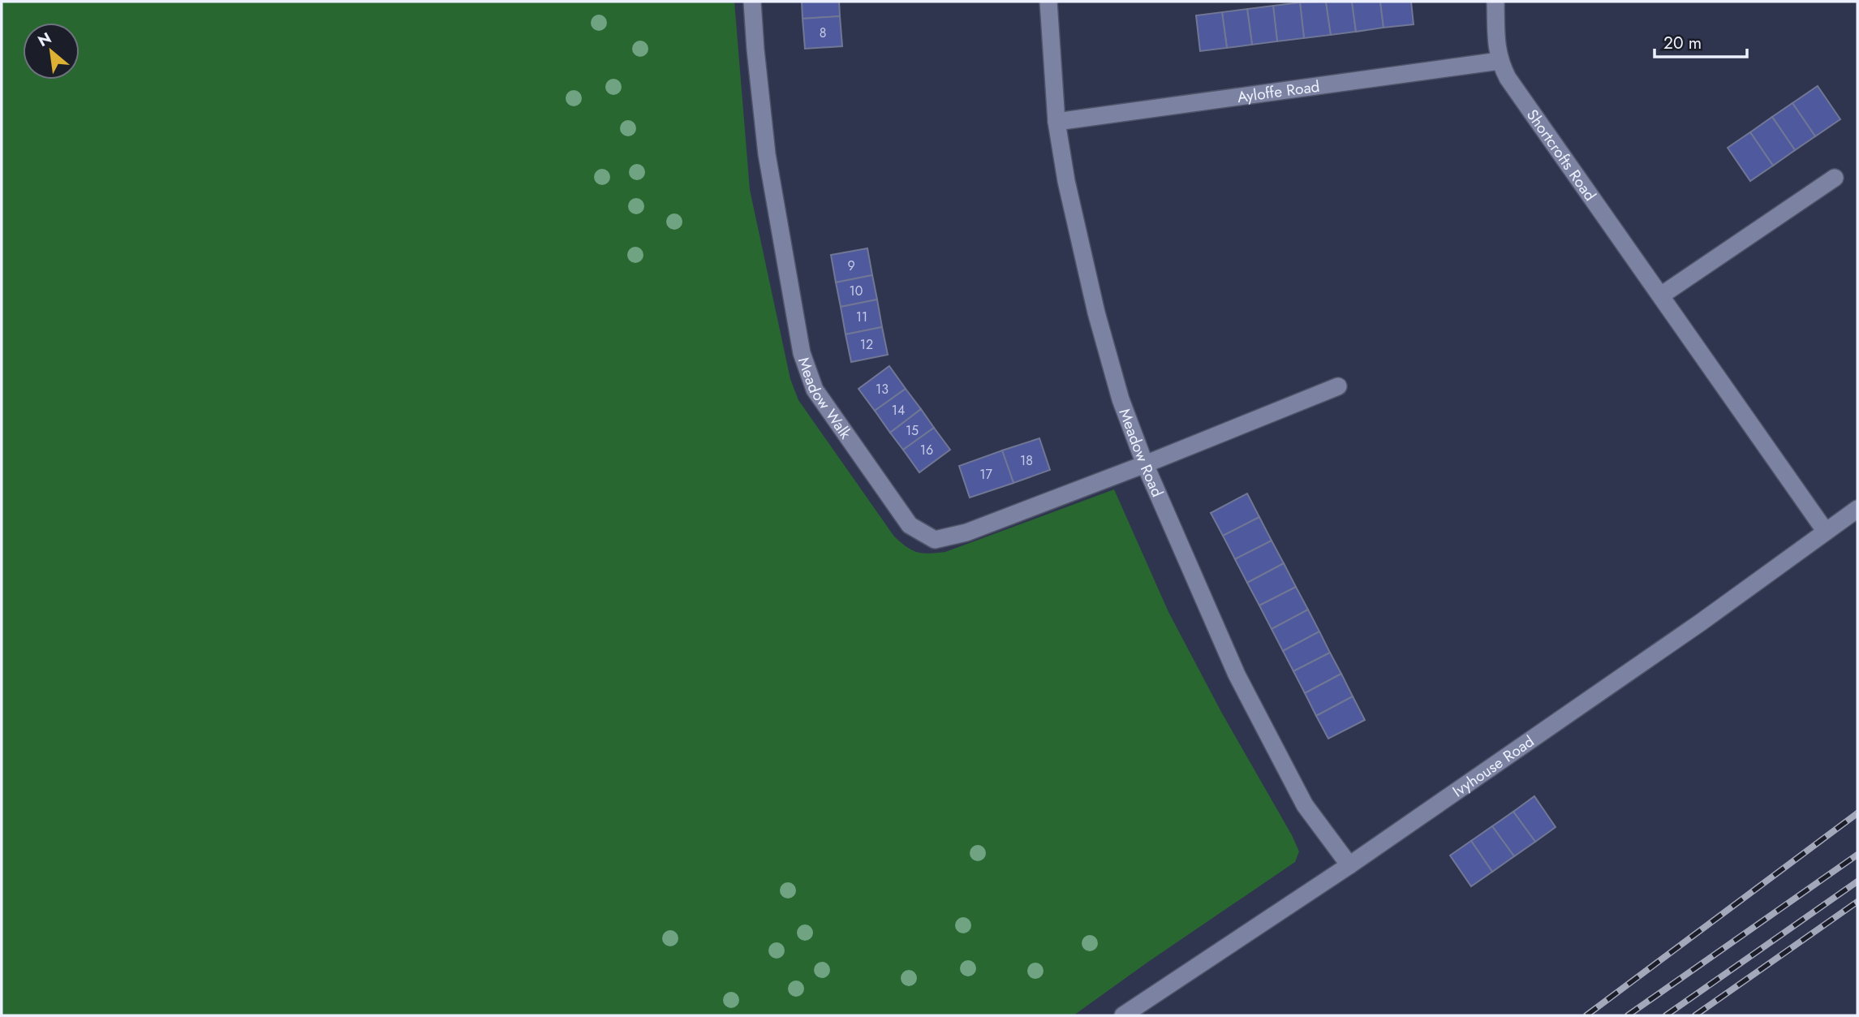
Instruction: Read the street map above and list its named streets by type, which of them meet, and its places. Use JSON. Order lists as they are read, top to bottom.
{
  "streets": {
    "street": [
      "Ayloffe Road",
      "Shortcrofts Road",
      "Meadow Walk",
      "Meadow Road",
      "Ivyhouse Road"
    ]
  },
  "crossings": [
    ["Ayloffe Road", "Shortcrofts Road"],
    ["Ayloffe Road", "Meadow Road"],
    ["Shortcrofts Road", "Ivyhouse Road"],
    ["Meadow Walk", "Meadow Road"],
    ["Meadow Road", "Ivyhouse Road"]
  ],
  "house_numbers": [
    "8",
    "9",
    "10",
    "11",
    "12",
    "13",
    "14",
    "15",
    "16",
    "18",
    "17"
  ],
  "scale_bar": "20 m",
  "north": "top left"
}
